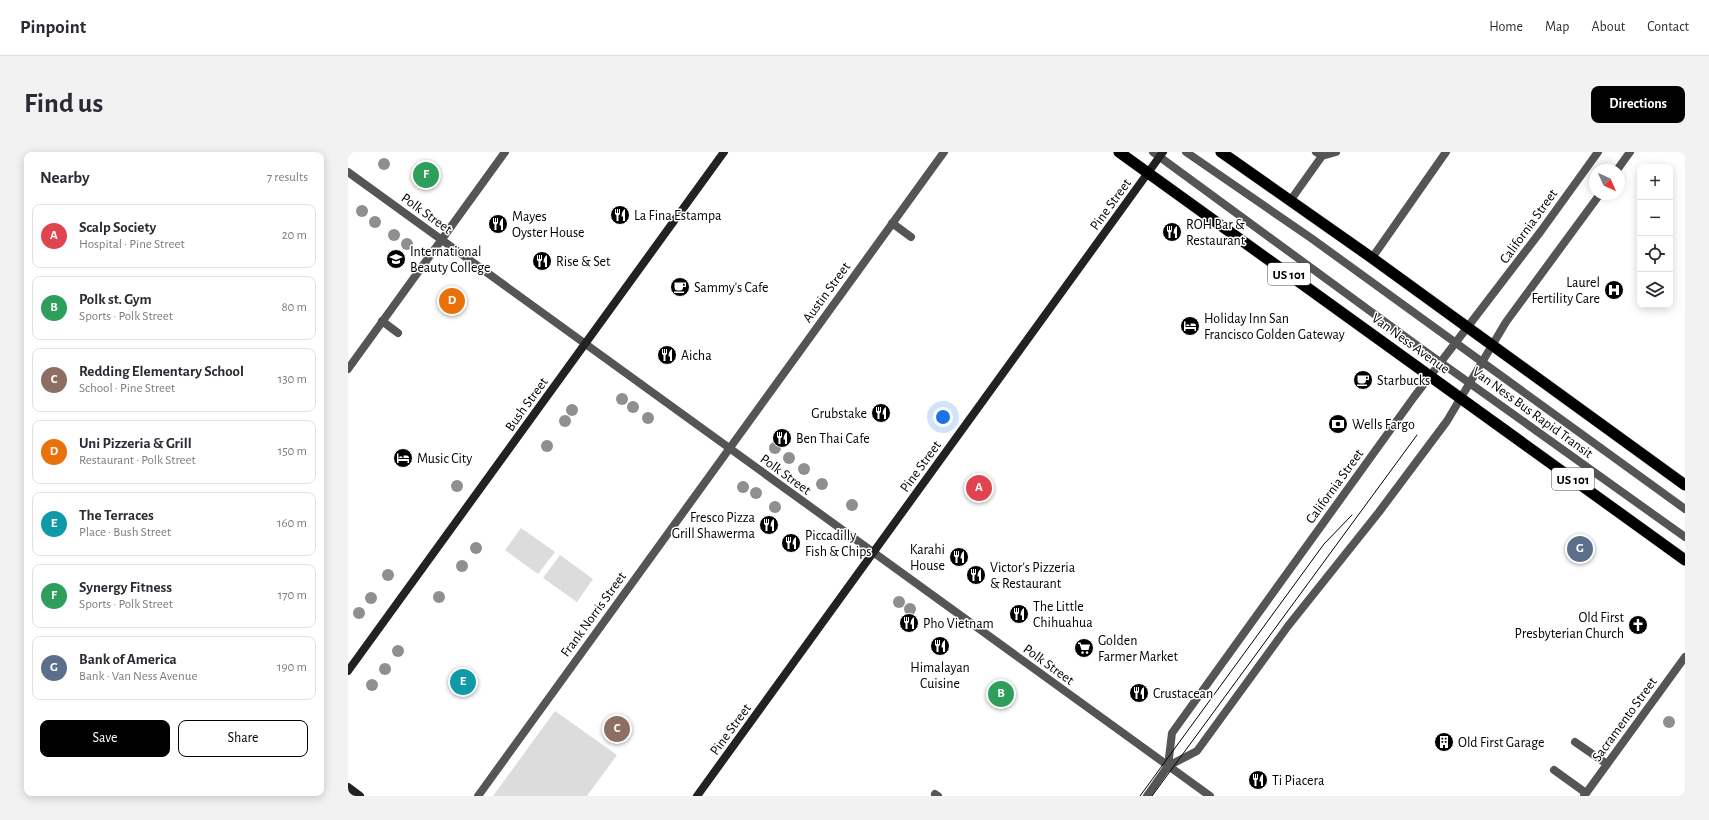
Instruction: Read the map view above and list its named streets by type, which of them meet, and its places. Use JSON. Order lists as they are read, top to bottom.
{
  "streets": {
    "highway": ["US 101", "Van Ness Avenue"],
    "main road": ["Pine Street", "Bush Street"],
    "street": [
      "Polk Street",
      "California Street",
      "Austin Street",
      "Van Ness Bus Rapid Transit",
      "Frank Norris Street",
      "Sacramento Street"
    ]
  },
  "crossings": [
    ["Pine Street", "Polk Street"],
    ["Pine Street", "Van Ness Avenue"],
    ["Pine Street", "Van Ness Bus Rapid Transit"],
    ["Polk Street", "California Street"],
    ["Polk Street", "Austin Street"],
    ["Polk Street", "Bush Street"],
    ["Polk Street", "Frank Norris Street"],
    ["California Street", "Van Ness Avenue"],
    ["California Street", "Van Ness Bus Rapid Transit"],
    ["Austin Street", "Frank Norris Street"]
  ],
  "places": {
    "restaurant": [
      "La Fina Estampa",
      "Mayes Oyster House",
      "ROH Bar & Restaurant",
      "Rise & Set",
      "Aicha",
      "Grubstake",
      "Ben Thai Cafe",
      "Fresco Pizza Grill Shawerma",
      "Piccadilly Fish & Chips",
      "Karahi House",
      "Victor's Pizzeria & Restaurant",
      "The Little Chihuahua",
      "Pho Vietnam",
      "Himalayan Cuisine",
      "Crustacean",
      "Ti Piacera"
    ],
    "school or university": ["International Beauty College"],
    "cafe": ["Sammy's Cafe", "Starbucks"],
    "hospital": ["Laurel Fertility Care"],
    "hotel": ["Holiday Inn San Francisco Golden Gateway", "Music City"],
    "bank": ["Wells Fargo"],
    "church": ["Old First Presbyterian Church"],
    "supermarket": ["Golden Farmer Market"],
    "building": ["Old First Garage"]
  },
  "north": "bottom right",
  "page": {
    "header": "Pinpoint",
    "nav": [
      "Home",
      "Map",
      "About",
      "Contact"
    ],
    "buttons": [
      "Directions",
      ["Save", "Share"]
    ],
    "title": "Find us",
    "heading": ["Nearby", "7 results"],
    "pins": [
      "F",
      "D",
      "A",
      "G",
      "E",
      "B",
      "C"
    ],
    "map_buttons": ["+", "−"],
    "list": [
      {
        "mark": "A",
        "name": "Scalp Society",
        "note": "Hospital · Pine Street",
        "value": "20 m"
      },
      {
        "mark": "B",
        "name": "Polk st. Gym",
        "note": "Sports · Polk Street",
        "value": "80 m"
      },
      {
        "mark": "C",
        "name": "Redding Elementary School",
        "note": "School · Pine Street",
        "value": "130 m"
      },
      {
        "mark": "D",
        "name": "Uni Pizzeria & Grill",
        "note": "Restaurant · Polk Street",
        "value": "150 m"
      },
      {
        "mark": "E",
        "name": "The Terraces",
        "note": "Place · Bush Street",
        "value": "160 m"
      },
      {
        "mark": "F",
        "name": "Synergy Fitness",
        "note": "Sports · Polk Street",
        "value": "170 m"
      },
      {
        "mark": "G",
        "name": "Bank of America",
        "note": "Bank · Van Ness Avenue",
        "value": "190 m"
      }
    ]
  }
}
